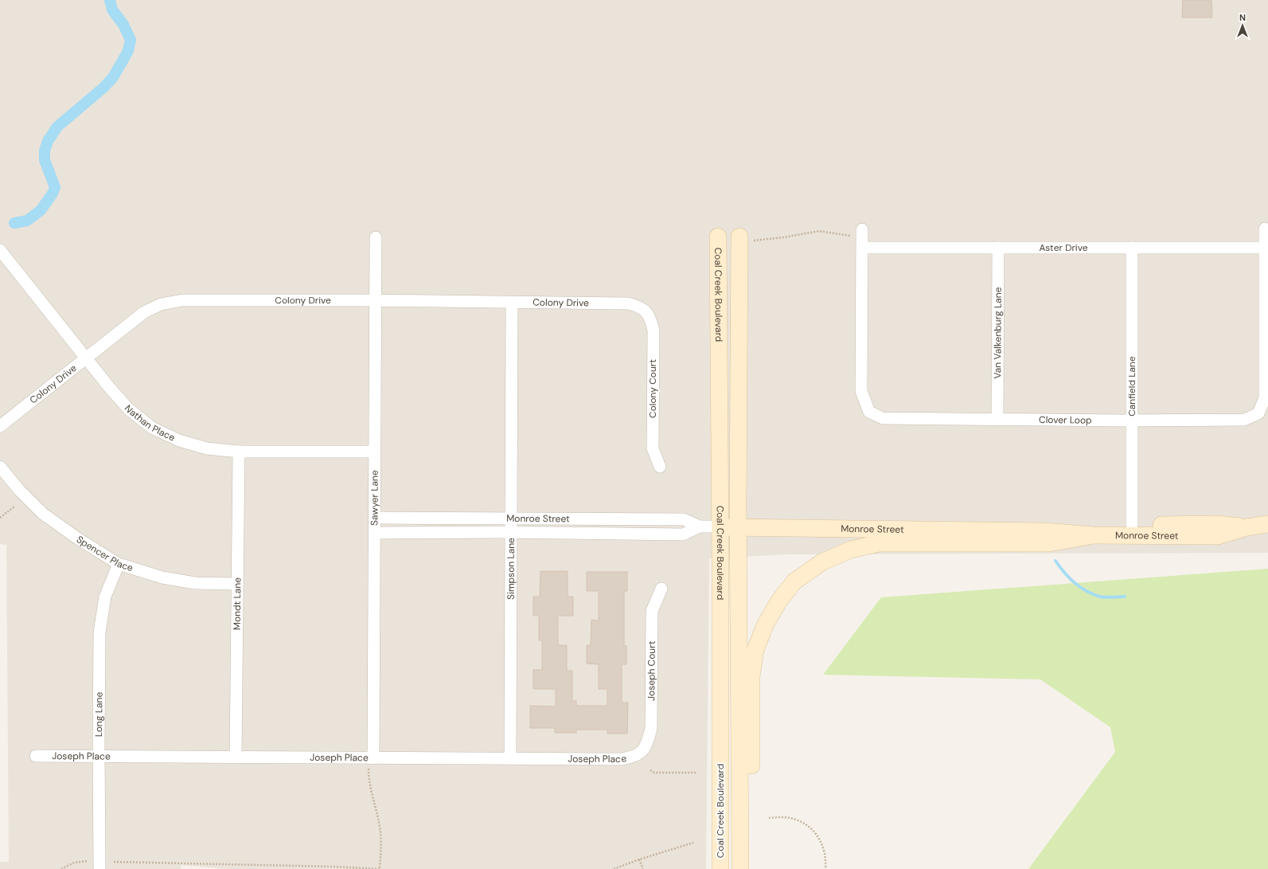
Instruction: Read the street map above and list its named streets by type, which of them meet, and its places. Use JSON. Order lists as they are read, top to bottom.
{
  "streets": {
    "main road": ["Coal Creek Boulevard", "Monroe Street"],
    "street": [
      "Aster Drive",
      "Colony Drive",
      "Van Valkenburg Lane",
      "Canfield Lane",
      "Colony Court",
      "Clover Loop",
      "Nathan Place",
      "Sawyer Lane",
      "Spencer Place",
      "Simpson Lane",
      "Mondt Lane",
      "Joseph Court",
      "Long Lane",
      "Joseph Place"
    ]
  },
  "crossings": [
    ["Aster Drive", "Van Valkenburg Lane"],
    ["Aster Drive", "Canfield Lane"],
    ["Aster Drive", "Clover Loop"],
    ["Coal Creek Boulevard", "Monroe Street"],
    ["Colony Drive", "Colony Court"],
    ["Colony Drive", "Nathan Place"],
    ["Colony Drive", "Sawyer Lane"],
    ["Colony Drive", "Simpson Lane"],
    ["Van Valkenburg Lane", "Clover Loop"],
    ["Canfield Lane", "Clover Loop"],
    ["Canfield Lane", "Monroe Street"],
    ["Nathan Place", "Sawyer Lane"],
    ["Nathan Place", "Mondt Lane"],
    ["Sawyer Lane", "Monroe Street"],
    ["Sawyer Lane", "Joseph Place"],
    ["Monroe Street", "Simpson Lane"],
    ["Spencer Place", "Mondt Lane"],
    ["Spencer Place", "Long Lane"],
    ["Simpson Lane", "Joseph Place"],
    ["Mondt Lane", "Joseph Place"],
    ["Joseph Court", "Joseph Place"],
    ["Long Lane", "Joseph Place"]
  ],
  "north": "top"
}
